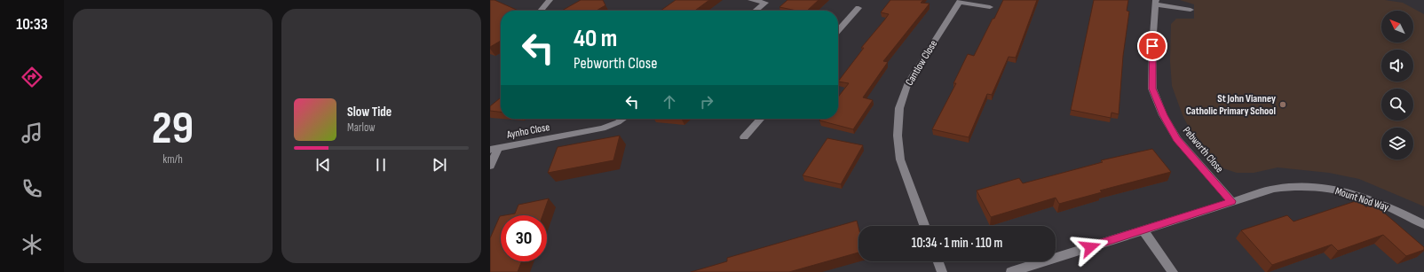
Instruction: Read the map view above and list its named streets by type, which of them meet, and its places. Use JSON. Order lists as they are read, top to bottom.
{
  "streets": {
    "street": [
      "Cantlow Close",
      "Aynho Close",
      "Pebworth Close",
      "Mount Nod Way"
    ]
  },
  "crossings": [
    ["Pebworth Close", "Mount Nod Way"]
  ],
  "places": ["St John Vianney Catholic Primary School"],
  "north": "top left",
  "page": {
    "tabs": "10:33",
    "tile": ["29", "km/h"],
    "turn": ["40 m", "Pebworth Close"],
    "song": ["Slow Tide", "Marlow"],
    "limit": "30",
    "trip": "10:34 · 1 min · 110 m"
  }
}
